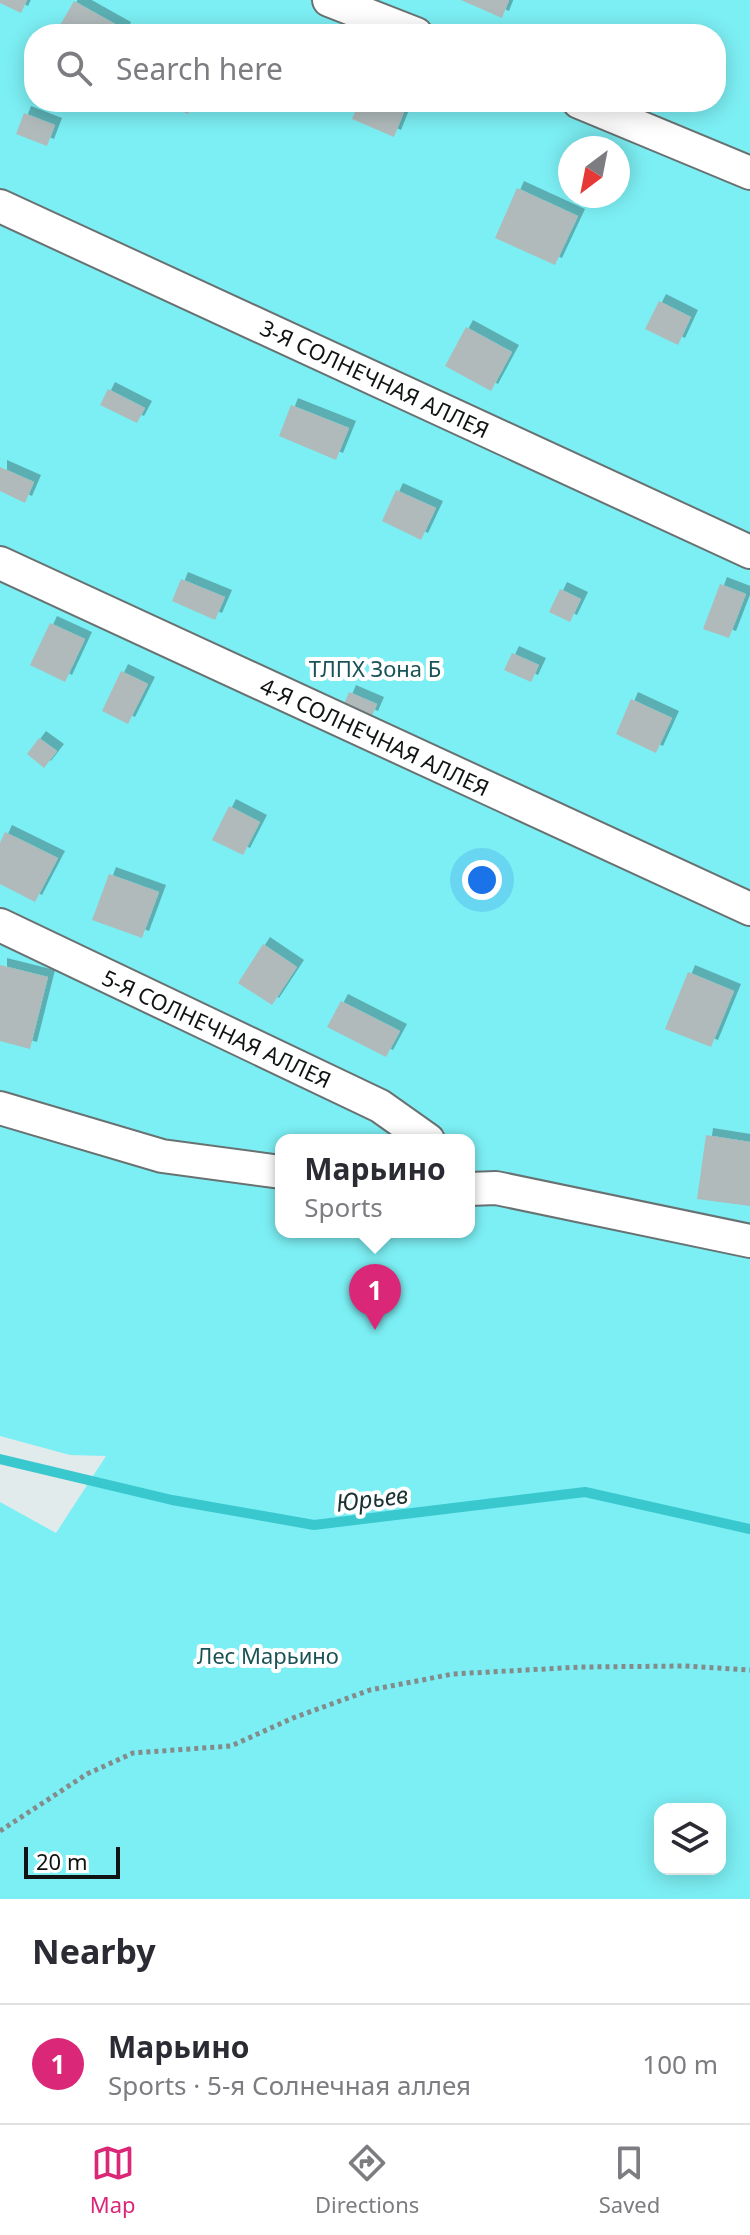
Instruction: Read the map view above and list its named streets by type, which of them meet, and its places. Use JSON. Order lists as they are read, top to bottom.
{
  "streets": {
    "street": ["3-Я СОЛНЕЧНАЯ АЛЛЕЯ", "4-Я СОЛНЕЧНАЯ АЛЛЕЯ", "5-Я СОЛНЕЧНАЯ АЛЛЕЯ"]
  },
  "water": ["Юрьев"],
  "parks": ["ТЛПХ Зона Б", "Лес Марьино"],
  "scale_bar": "20 m",
  "north": "bottom left",
  "page": {
    "search": "Search here",
    "popup": ["Марьино", "Sports"],
    "pins": "1",
    "scale": "20 m",
    "heading": "Nearby",
    "list": [
      {
        "mark": "1",
        "name": "Марьино",
        "note": "Sports · 5-я Солнечная аллея",
        "value": "100 m"
      }
    ],
    "nav": ["Map", "Directions", "Saved"]
  }
}
